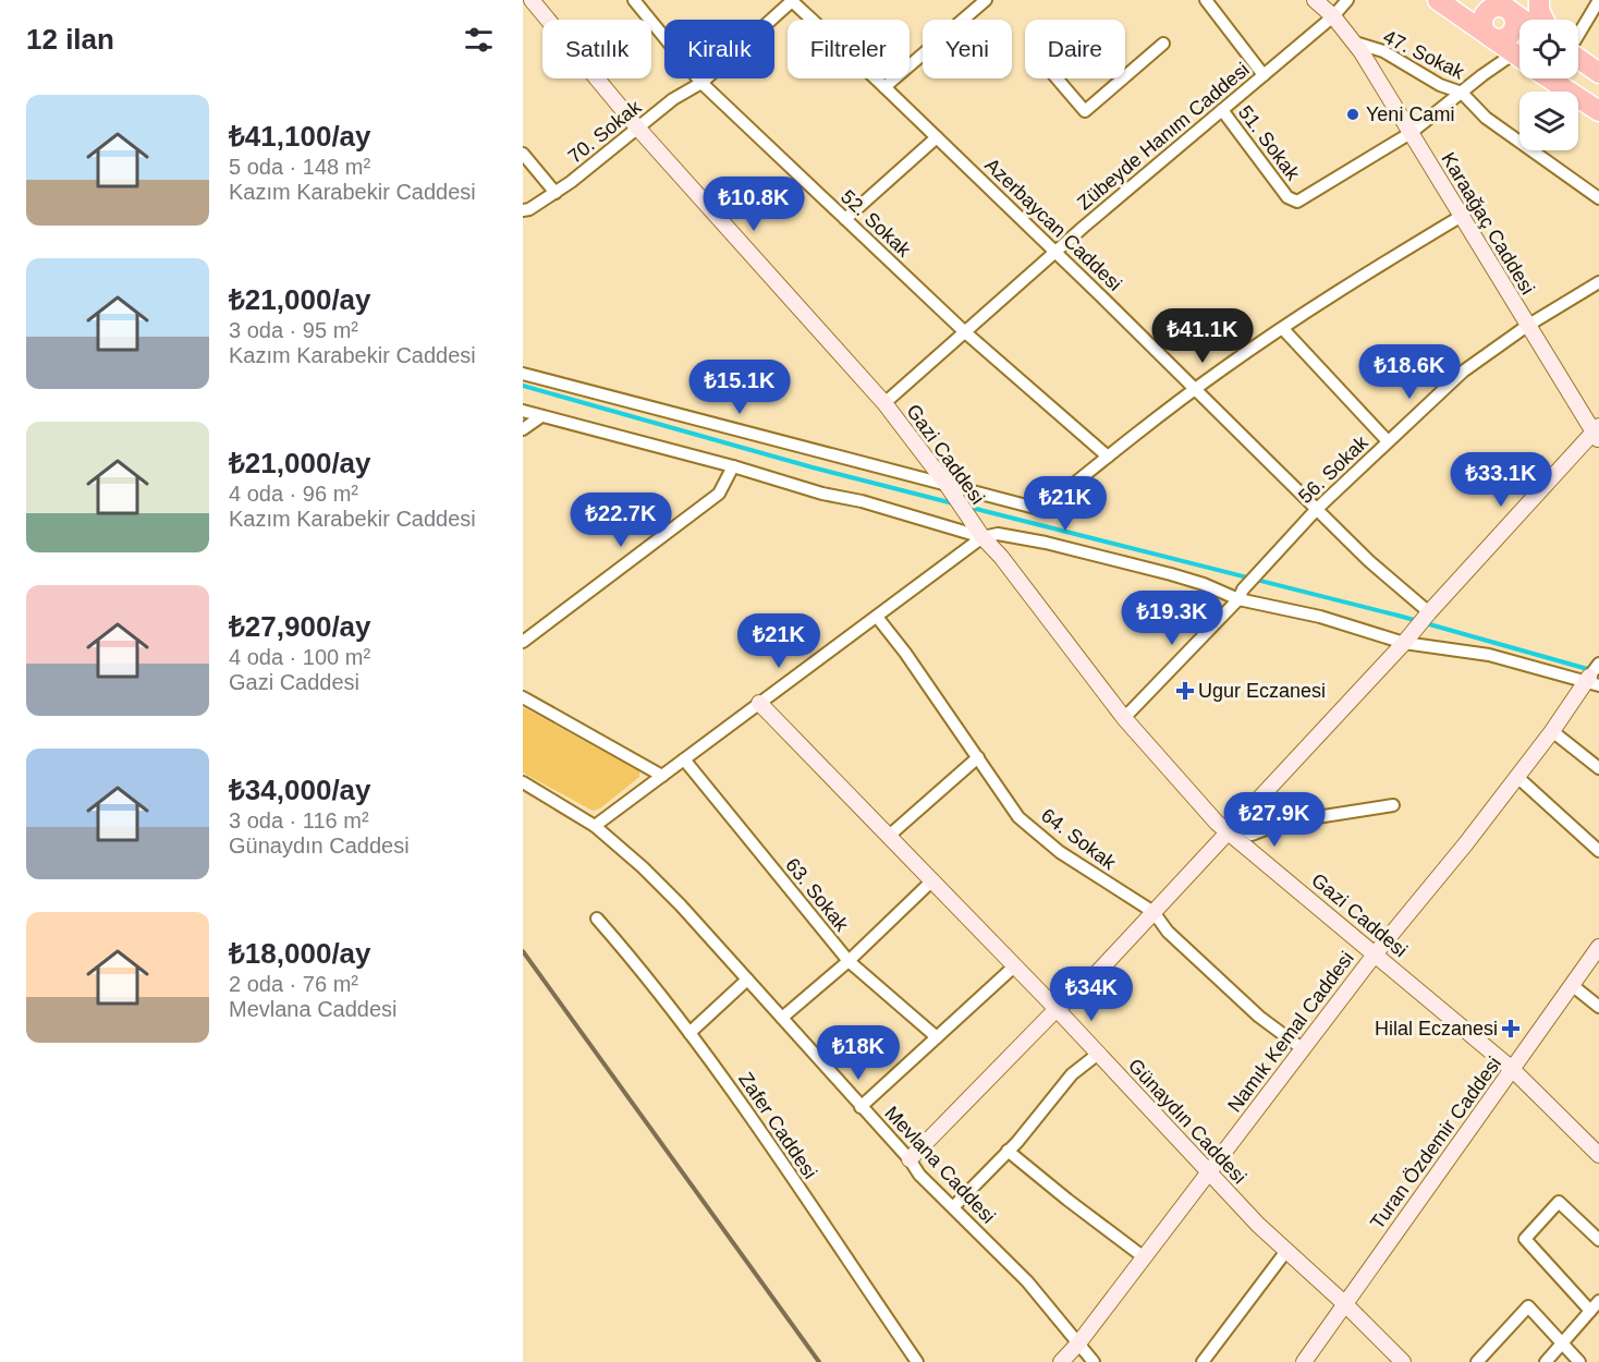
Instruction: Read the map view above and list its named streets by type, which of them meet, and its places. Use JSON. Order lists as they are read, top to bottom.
{
  "streets": {
    "street": [
      "47. Sokak",
      "70. Sokak",
      "Zübeyde Hanım Caddesi",
      "51. Sokak",
      "52. Sokak",
      "Karaağaç Caddesi",
      "Azerbaycan Caddesi",
      "Gazi Caddesi",
      "56. Sokak",
      "64. Sokak",
      "63. Sokak",
      "Namık Kemal Caddesi",
      "Günaydın Caddesi",
      "Zafer Caddesi",
      "Turan Özdemir Caddesi",
      "Mevlana Caddesi"
    ]
  },
  "crossings": [
    ["47. Sokak", "51. Sokak"],
    ["47. Sokak", "Karaağaç Caddesi"],
    ["70. Sokak", "52. Sokak"],
    ["70. Sokak", "Azerbaycan Caddesi"],
    ["70. Sokak", "Gazi Caddesi"],
    ["Zübeyde Hanım Caddesi", "51. Sokak"],
    ["Zübeyde Hanım Caddesi", "52. Sokak"],
    ["Zübeyde Hanım Caddesi", "Karaağaç Caddesi"],
    ["Zübeyde Hanım Caddesi", "Azerbaycan Caddesi"],
    ["Zübeyde Hanım Caddesi", "Gazi Caddesi"],
    ["51. Sokak", "Karaağaç Caddesi"],
    ["Karaağaç Caddesi", "56. Sokak"],
    ["Azerbaycan Caddesi", "56. Sokak"],
    ["Gazi Caddesi", "56. Sokak"],
    ["Gazi Caddesi", "Namık Kemal Caddesi"],
    ["Gazi Caddesi", "Turan Özdemir Caddesi"],
    ["64. Sokak", "Namık Kemal Caddesi"],
    ["Namık Kemal Caddesi", "Günaydın Caddesi"],
    ["Namık Kemal Caddesi", "Mevlana Caddesi"],
    ["Günaydın Caddesi", "Turan Özdemir Caddesi"]
  ],
  "places": {
    "other": ["Yeni Cami"],
    "health": ["Ugur Eczanesi", "Hilal Eczanesi"]
  },
  "page": {
    "heading": "12 ilan",
    "chip": [
      "Satılık",
      "Kiralık",
      "Filtreler",
      "Yeni",
      "Daire"
    ],
    "list": [
      {
        "name": "₺41,100/ay",
        "note": "5 oda · 148 m² · Kazım Karabekir Caddesi"
      },
      {
        "name": "₺21,000/ay",
        "note": "3 oda · 95 m² · Kazım Karabekir Caddesi"
      },
      {
        "name": "₺21,000/ay",
        "note": "4 oda · 96 m² · Kazım Karabekir Caddesi"
      },
      {
        "name": "₺27,900/ay",
        "note": "4 oda · 100 m² · Gazi Caddesi"
      },
      {
        "name": "₺34,000/ay",
        "note": "3 oda · 116 m² · Günaydın Caddesi"
      },
      {
        "name": "₺18,000/ay",
        "note": "2 oda · 76 m² · Mevlana Caddesi"
      }
    ],
    "price": [
      "₺10.8K",
      "₺41.1K",
      "₺18.6K",
      "₺15.1K",
      "₺33.1K",
      "₺21K",
      "₺22.7K",
      "₺19.3K",
      "₺21K",
      "₺27.9K",
      "₺34K",
      "₺18K"
    ]
  }
}
